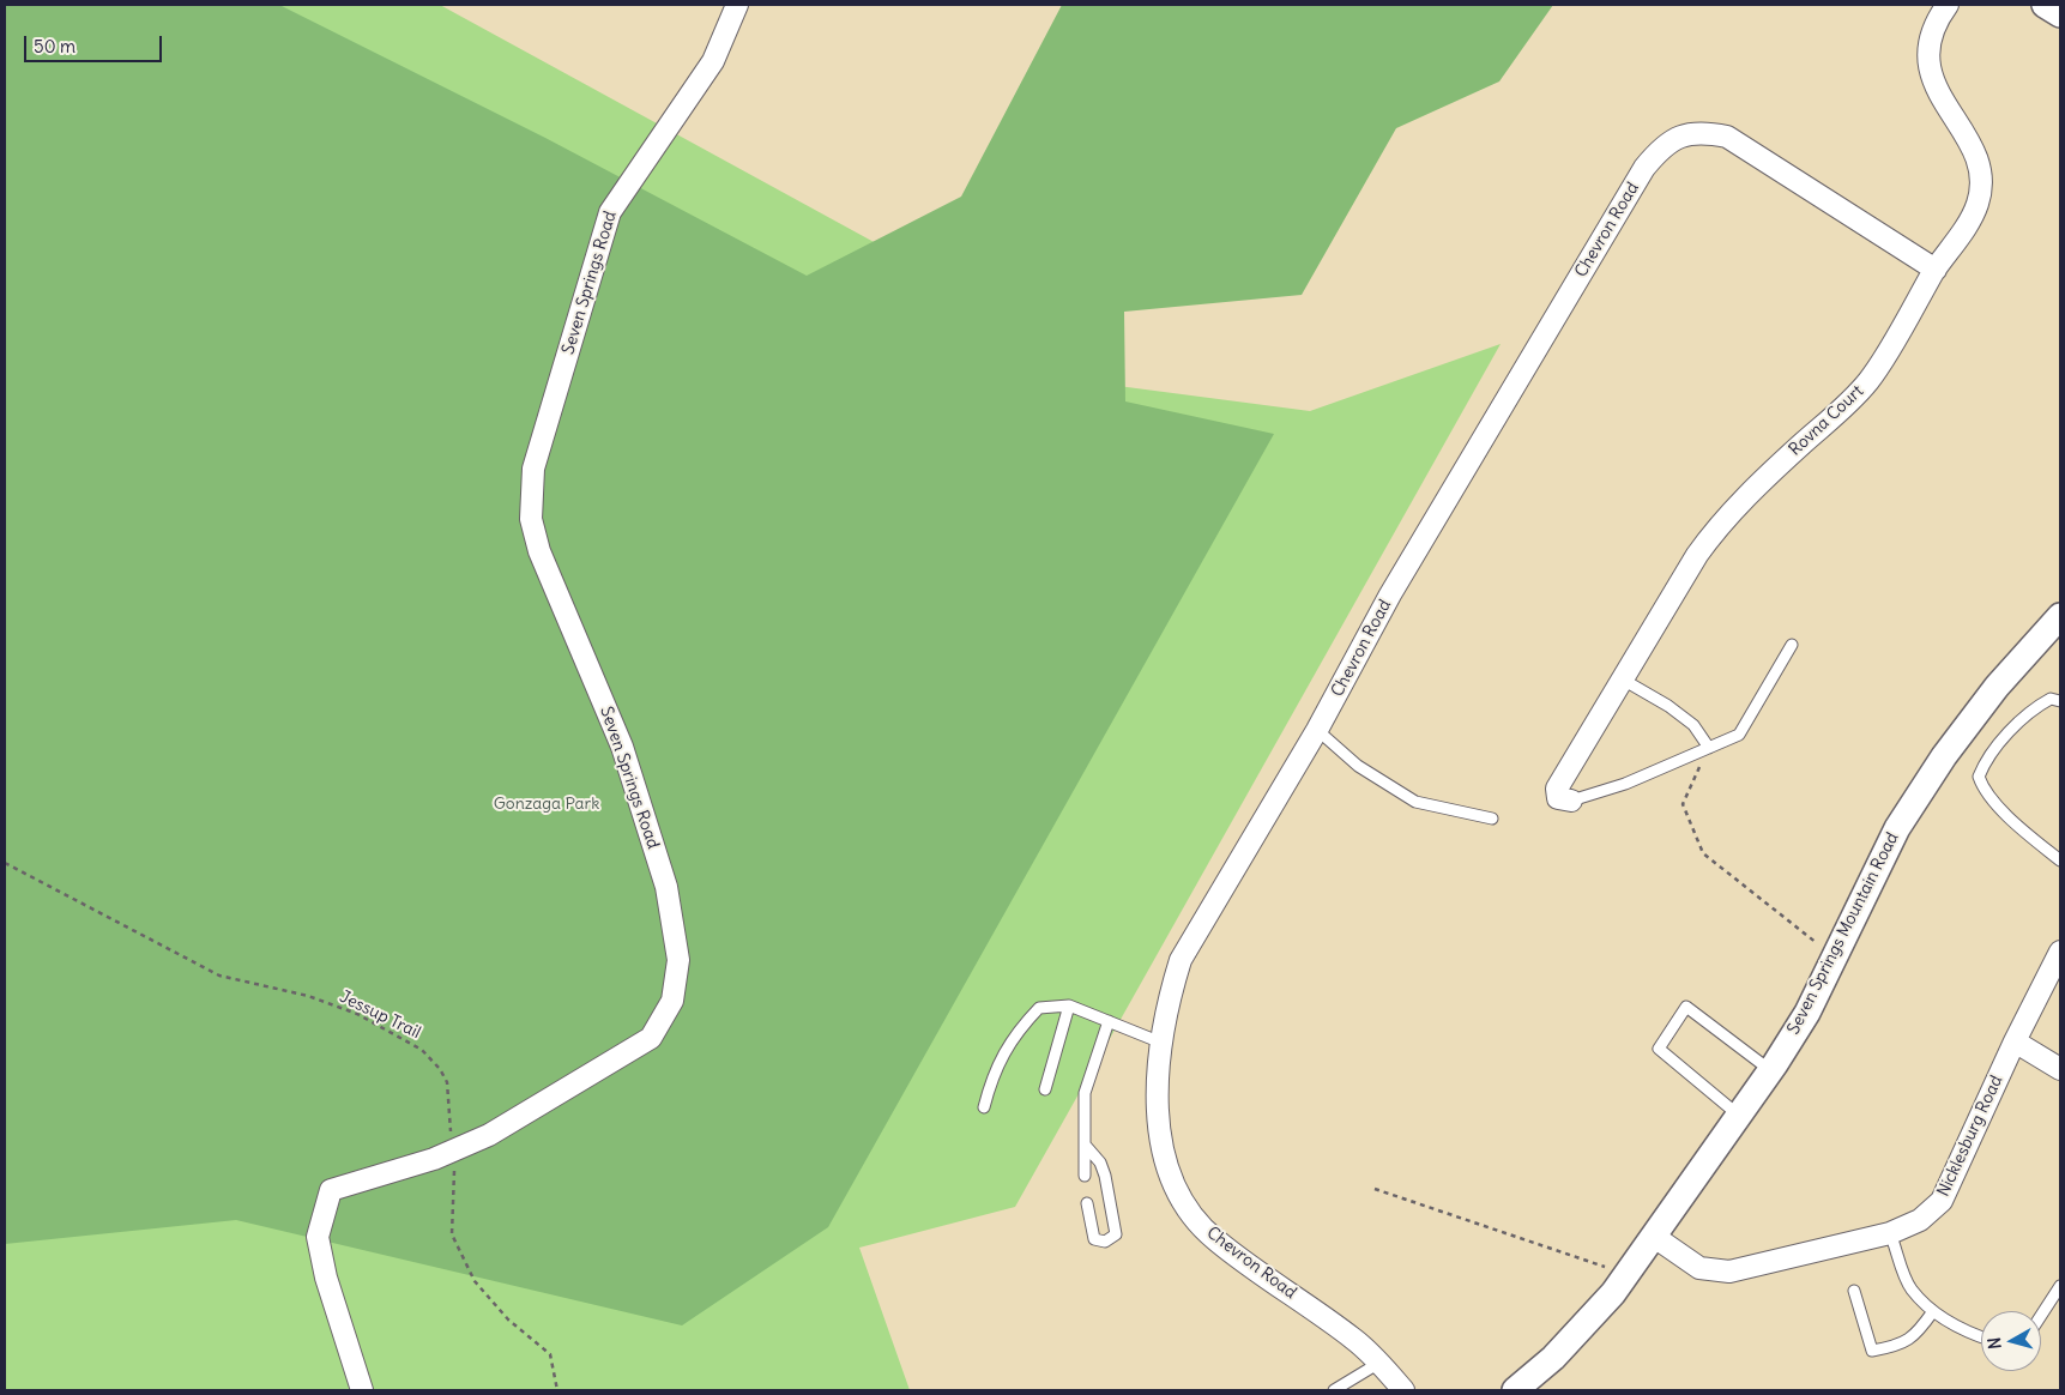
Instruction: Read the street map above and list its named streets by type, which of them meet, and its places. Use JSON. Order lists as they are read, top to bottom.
{
  "streets": {
    "street": [
      "Chevron Road",
      "Seven Springs Road",
      "Rovna Court",
      "Seven Springs Mountain Road",
      "Nicklesburg Road"
    ],
    "path": ["Jessup Trail"]
  },
  "crossings": [
    ["Chevron Road", "Rovna Court"],
    ["Seven Springs Road", "Jessup Trail"],
    ["Seven Springs Mountain Road", "Nicklesburg Road"]
  ],
  "parks": ["Gonzaga Park"],
  "scale_bar": "50 m",
  "north": "left"
}
